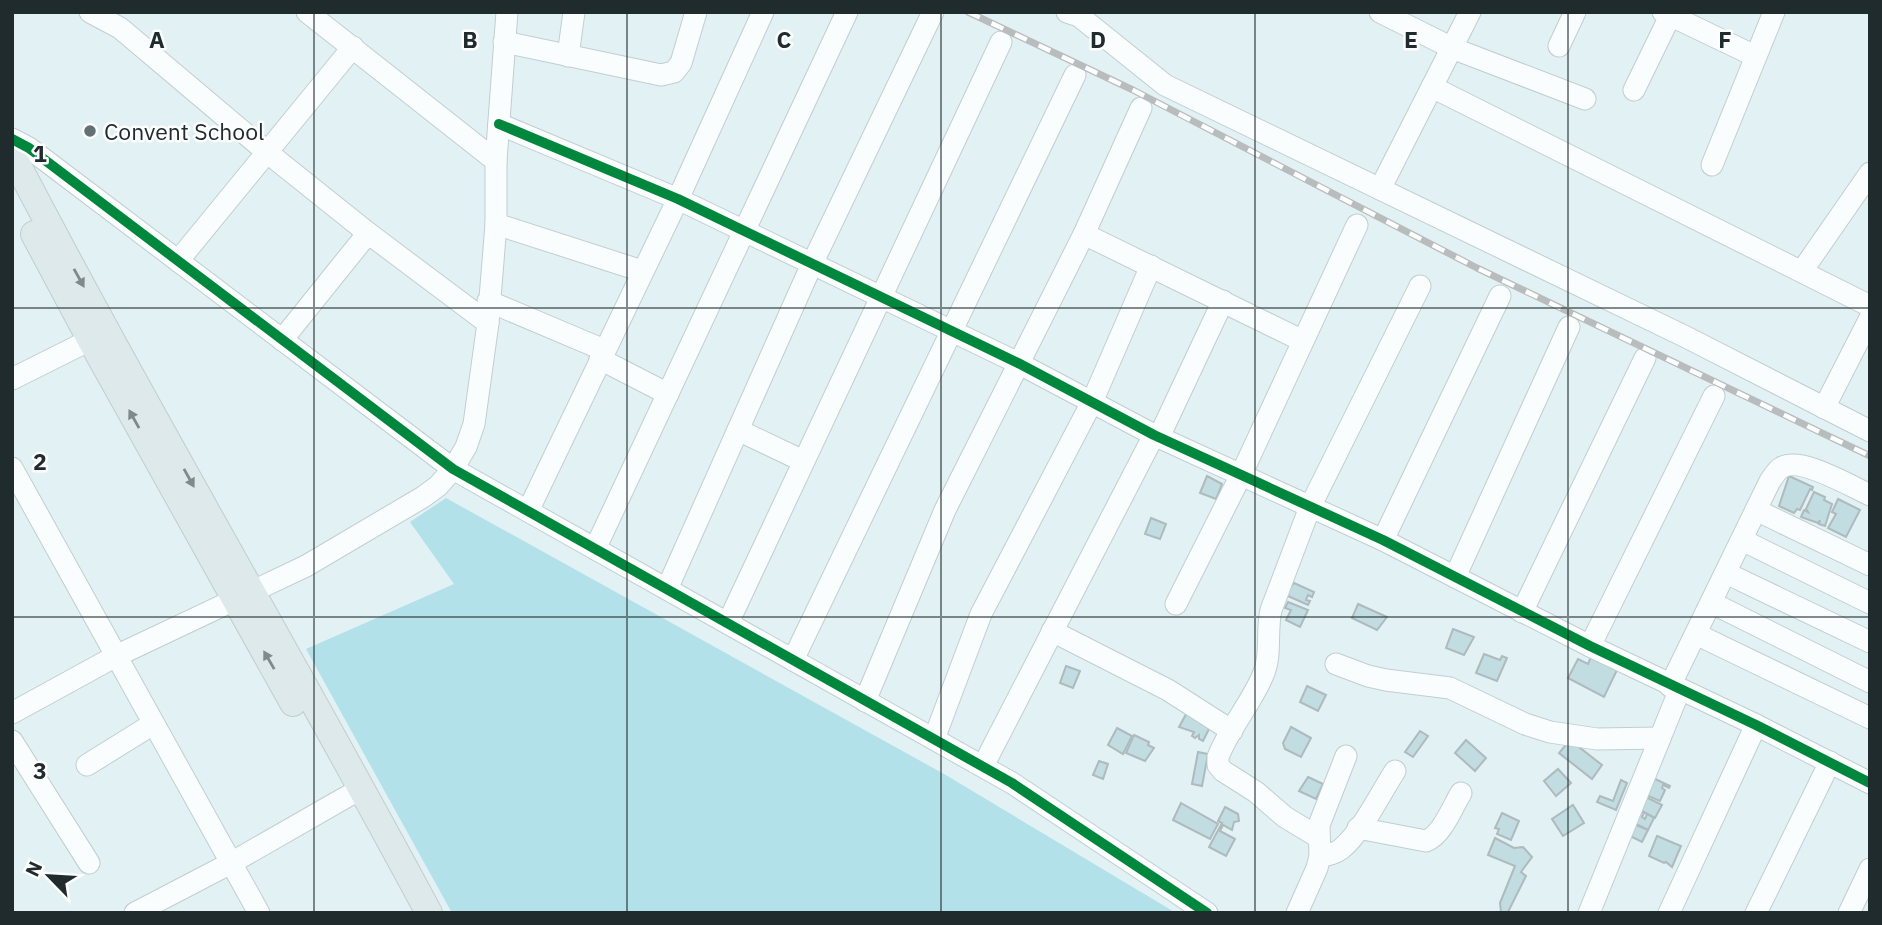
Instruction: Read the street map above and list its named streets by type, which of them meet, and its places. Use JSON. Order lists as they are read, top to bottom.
{
  "places": ["Convent School"],
  "north": "top left",
  "grid": {
    "columns": [
      "A",
      "B",
      "C",
      "D",
      "E",
      "F"
    ],
    "rows": ["1", "2", "3"]
  }
}
